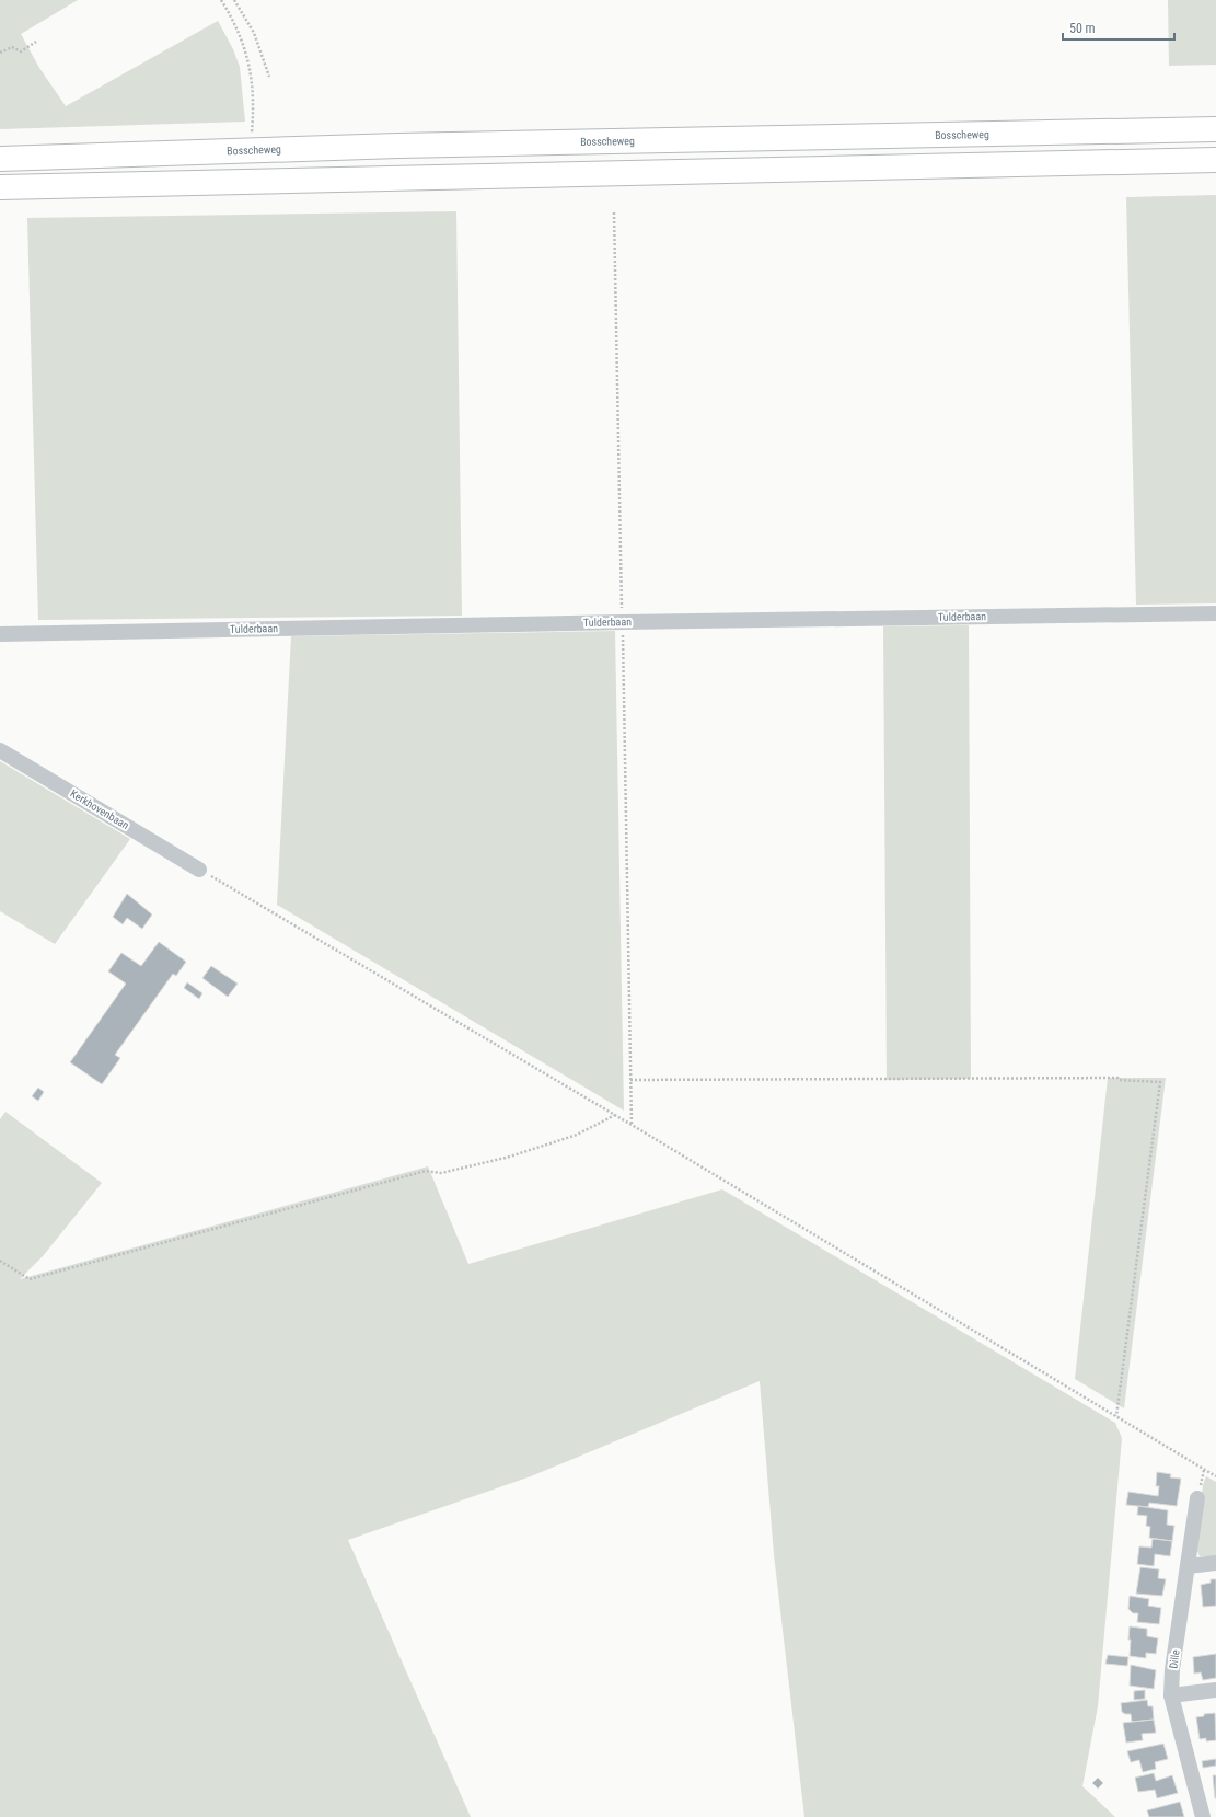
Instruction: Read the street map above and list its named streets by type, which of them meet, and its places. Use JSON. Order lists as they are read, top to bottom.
{
  "streets": {
    "main road": ["Bosscheweg"],
    "street": ["Tulderbaan", "Kerkhovenbaan", "Dille"]
  },
  "scale_bar": "50 m"
}
